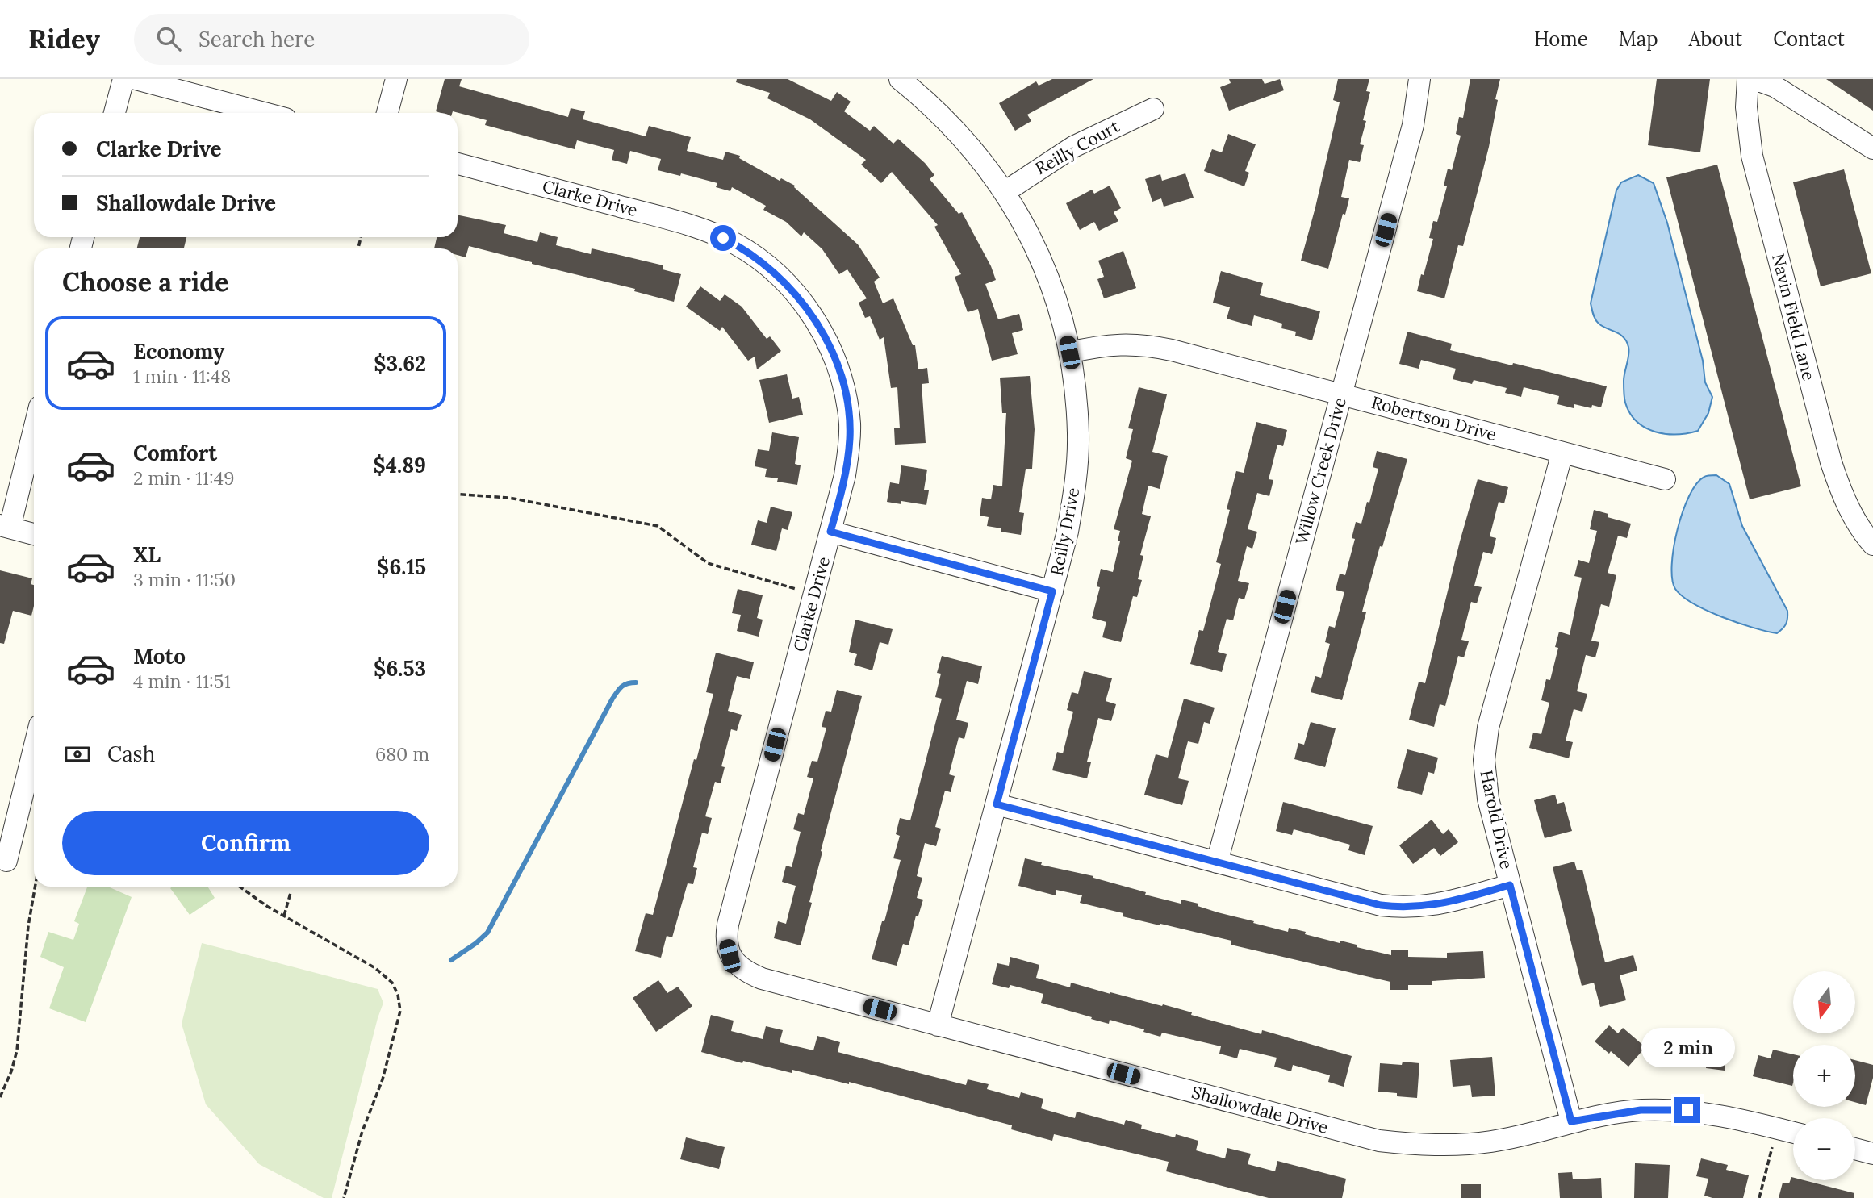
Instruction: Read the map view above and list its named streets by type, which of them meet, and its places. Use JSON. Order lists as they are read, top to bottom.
{
  "streets": {
    "street": [
      "Reilly Court",
      "Clarke Drive",
      "Navin Field Lane",
      "Robertson Drive",
      "Willow Creek Drive",
      "Reilly Drive",
      "Harold Drive",
      "Shallowdale Drive"
    ]
  },
  "crossings": [
    ["Reilly Court", "Reilly Drive"],
    ["Clarke Drive", "Shallowdale Drive"],
    ["Robertson Drive", "Willow Creek Drive"],
    ["Robertson Drive", "Reilly Drive"],
    ["Robertson Drive", "Harold Drive"],
    ["Reilly Drive", "Shallowdale Drive"],
    ["Harold Drive", "Shallowdale Drive"]
  ],
  "north": "bottom",
  "page": {
    "header": "Ridey",
    "search": "Search here",
    "nav": [
      "Home",
      "Map",
      "About",
      "Contact"
    ],
    "banner": ["Clarke Drive", "Shallowdale Drive"],
    "heading": "Choose a ride",
    "list": [
      {
        "name": "Economy",
        "note": "1 min · 11:48",
        "value": "$3.62"
      },
      {
        "name": "Comfort",
        "note": "2 min · 11:49",
        "value": "$4.89"
      },
      {
        "name": "XL",
        "note": "3 min · 11:50",
        "value": "$6.15"
      },
      {
        "name": "Moto",
        "note": "4 min · 11:51",
        "value": "$6.53"
      }
    ],
    "pay": ["Cash", "680 m"],
    "buttons": "Confirm",
    "map_buttons": ["+", "−"],
    "bubble": "2 min"
  }
}
